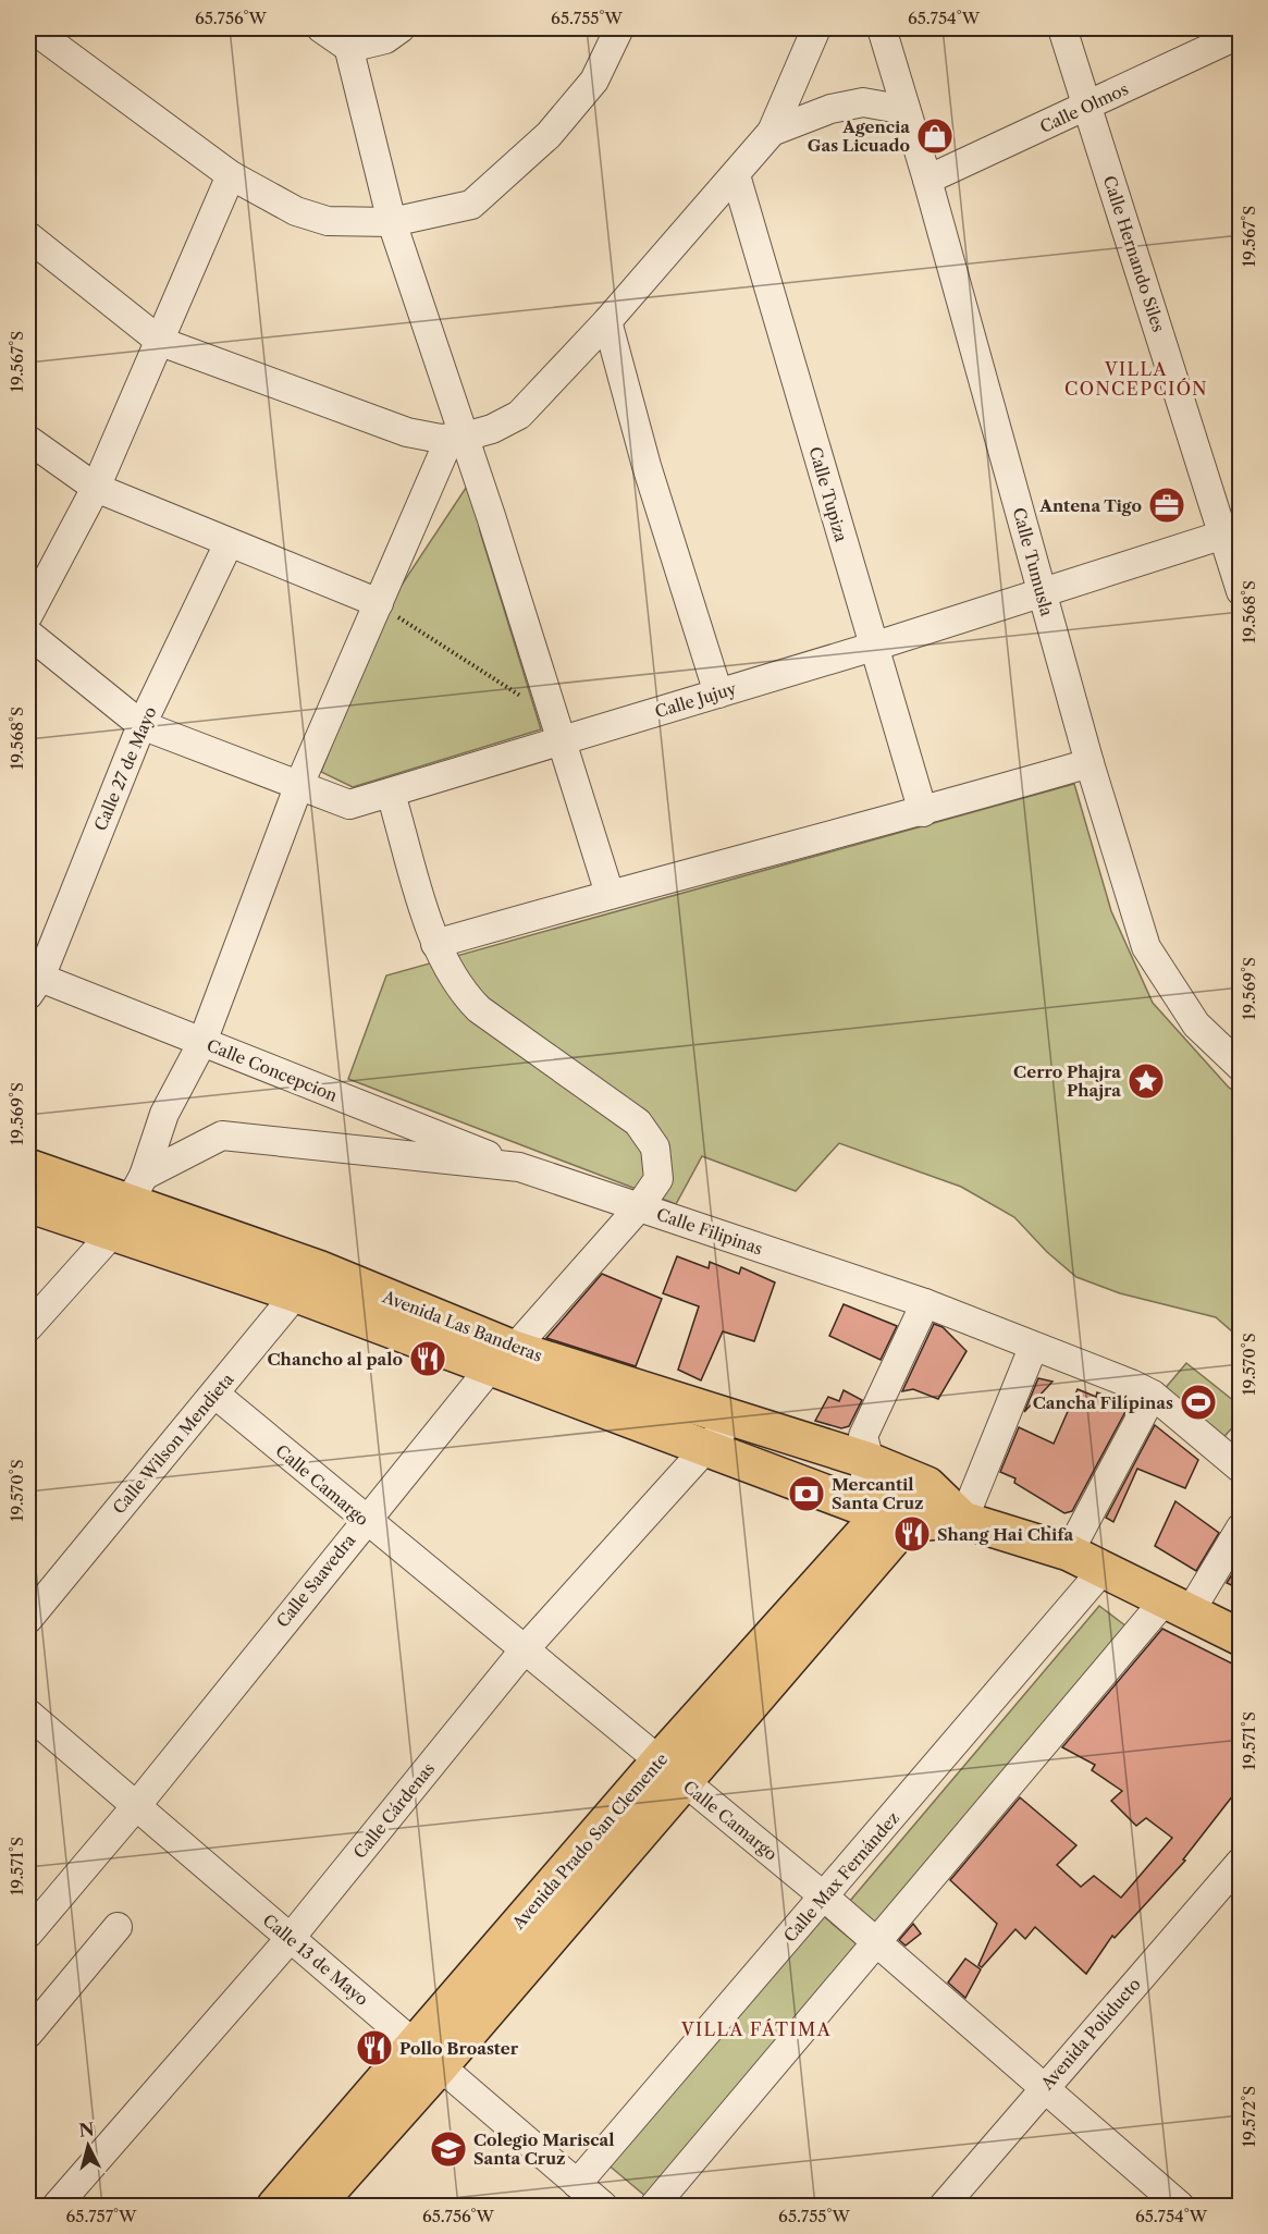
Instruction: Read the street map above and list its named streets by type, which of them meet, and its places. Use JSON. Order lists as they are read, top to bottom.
{
  "streets": {
    "main road": ["Avenida Las Banderas", "Avenida Prado San Clemente"],
    "street": [
      "Calle Olmos",
      "Calle Hernando Siles",
      "Calle Tupiza",
      "Calle Tumusla",
      "Calle Jujuy",
      "Calle 27 de Mayo",
      "Calle Concepcion",
      "Calle Filipinas",
      "Calle Wilson Mendieta",
      "Calle Camargo",
      "Calle Saavedra",
      "Calle Cárdenas",
      "Calle Max Fernández",
      "Calle 13 de Mayo",
      "Avenida Poliducto"
    ]
  },
  "crossings": [
    ["Calle Olmos", "Calle Hernando Siles"],
    ["Calle Olmos", "Calle Tumusla"],
    ["Calle Hernando Siles", "Calle Jujuy"],
    ["Calle Tupiza", "Calle Jujuy"],
    ["Calle Tumusla", "Calle Jujuy"],
    ["Calle Jujuy", "Calle Saavedra"],
    ["Calle 27 de Mayo", "Calle Concepcion"],
    ["Calle Concepcion", "Calle Filipinas"],
    ["Calle Filipinas", "Avenida Las Banderas"],
    ["Calle Filipinas", "Calle Saavedra"],
    ["Avenida Las Banderas", "Calle Wilson Mendieta"],
    ["Avenida Las Banderas", "Calle Saavedra"],
    ["Avenida Las Banderas", "Calle Cárdenas"],
    ["Avenida Las Banderas", "Avenida Prado San Clemente"],
    ["Avenida Las Banderas", "Calle Max Fernández"],
    ["Calle Wilson Mendieta", "Calle Camargo"],
    ["Calle Camargo", "Calle Saavedra"],
    ["Calle Camargo", "Calle Cárdenas"],
    ["Calle Camargo", "Avenida Prado San Clemente"],
    ["Calle Camargo", "Calle Max Fernández"],
    ["Calle Camargo", "Avenida Poliducto"],
    ["Calle Saavedra", "Calle 13 de Mayo"],
    ["Calle Cárdenas", "Calle 13 de Mayo"],
    ["Avenida Prado San Clemente", "Calle 13 de Mayo"],
    ["Calle Max Fernández", "Calle 13 de Mayo"]
  ],
  "districts": ["VILLA CONCEPCIÓN", "VILLA FÁTIMA"],
  "places": {
    "shop": ["Agencia Gas Licuado"],
    "office": ["Antena Tigo"],
    "place": ["Cerro Phajra Phajra"],
    "restaurant": ["Chancho al palo", "Shang Hai Chifa", "Pollo Broaster"],
    "sports": ["Cancha Filípinas"],
    "bank": ["Mercantil Santa Cruz"],
    "school or university": ["Colegio Mariscal Santa Cruz"]
  },
  "north": "top",
  "coordinates": [
    "65.756°W",
    "65.755°W",
    "65.754°W",
    "19.567°S",
    "19.568°S",
    "19.569°S",
    "19.570°S",
    "19.571°S",
    "19.572°S",
    "65.757°W"
  ]
}
